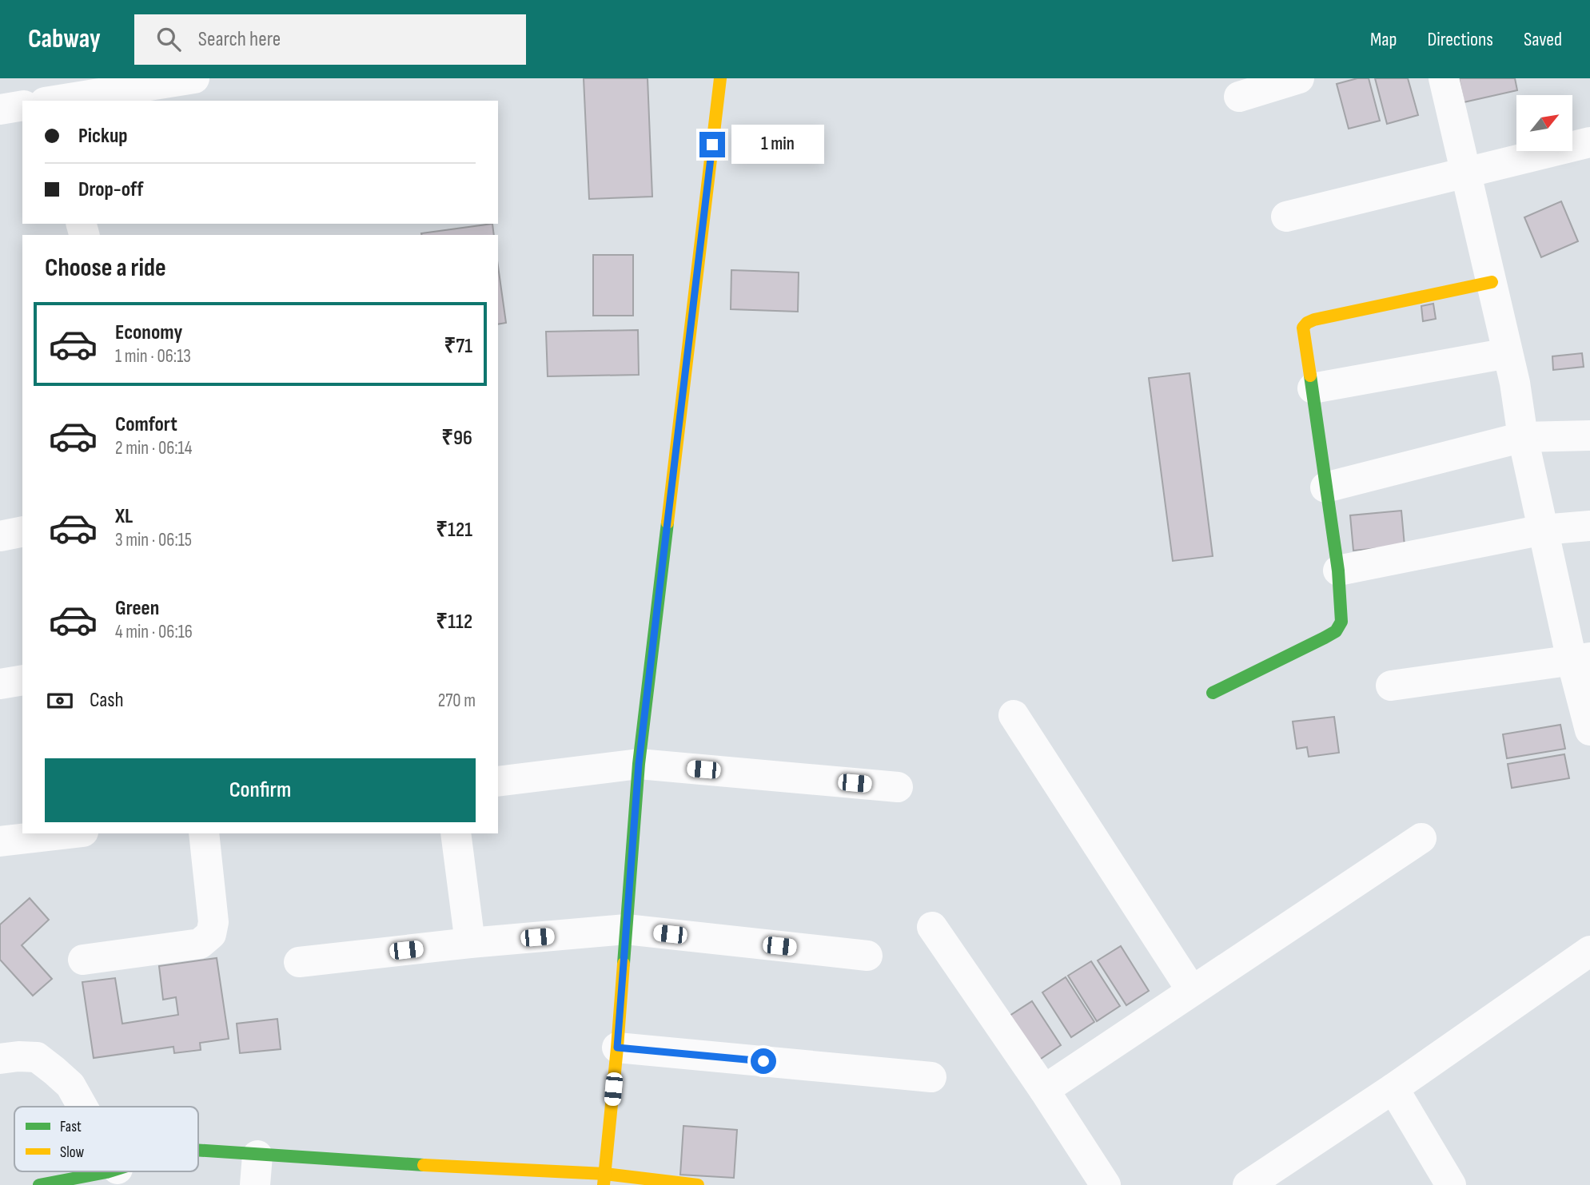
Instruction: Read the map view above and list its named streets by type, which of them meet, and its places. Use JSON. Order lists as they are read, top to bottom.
{
  "legend": ["Fast", "Slow"],
  "north": "top right",
  "page": {
    "header": "Cabway",
    "search": "Search here",
    "nav": ["Map", "Directions", "Saved"],
    "banner": ["Pickup", "Drop-off"],
    "bubble": "1 min",
    "heading": "Choose a ride",
    "list": [
      {
        "name": "Economy",
        "note": "1 min · 06:13",
        "value": "₹71"
      },
      {
        "name": "Comfort",
        "note": "2 min · 06:14",
        "value": "₹96"
      },
      {
        "name": "XL",
        "note": "3 min · 06:15",
        "value": "₹121"
      },
      {
        "name": "Green",
        "note": "4 min · 06:16",
        "value": "₹112"
      }
    ],
    "pay": ["Cash", "270 m"],
    "buttons": "Confirm"
  }
}
